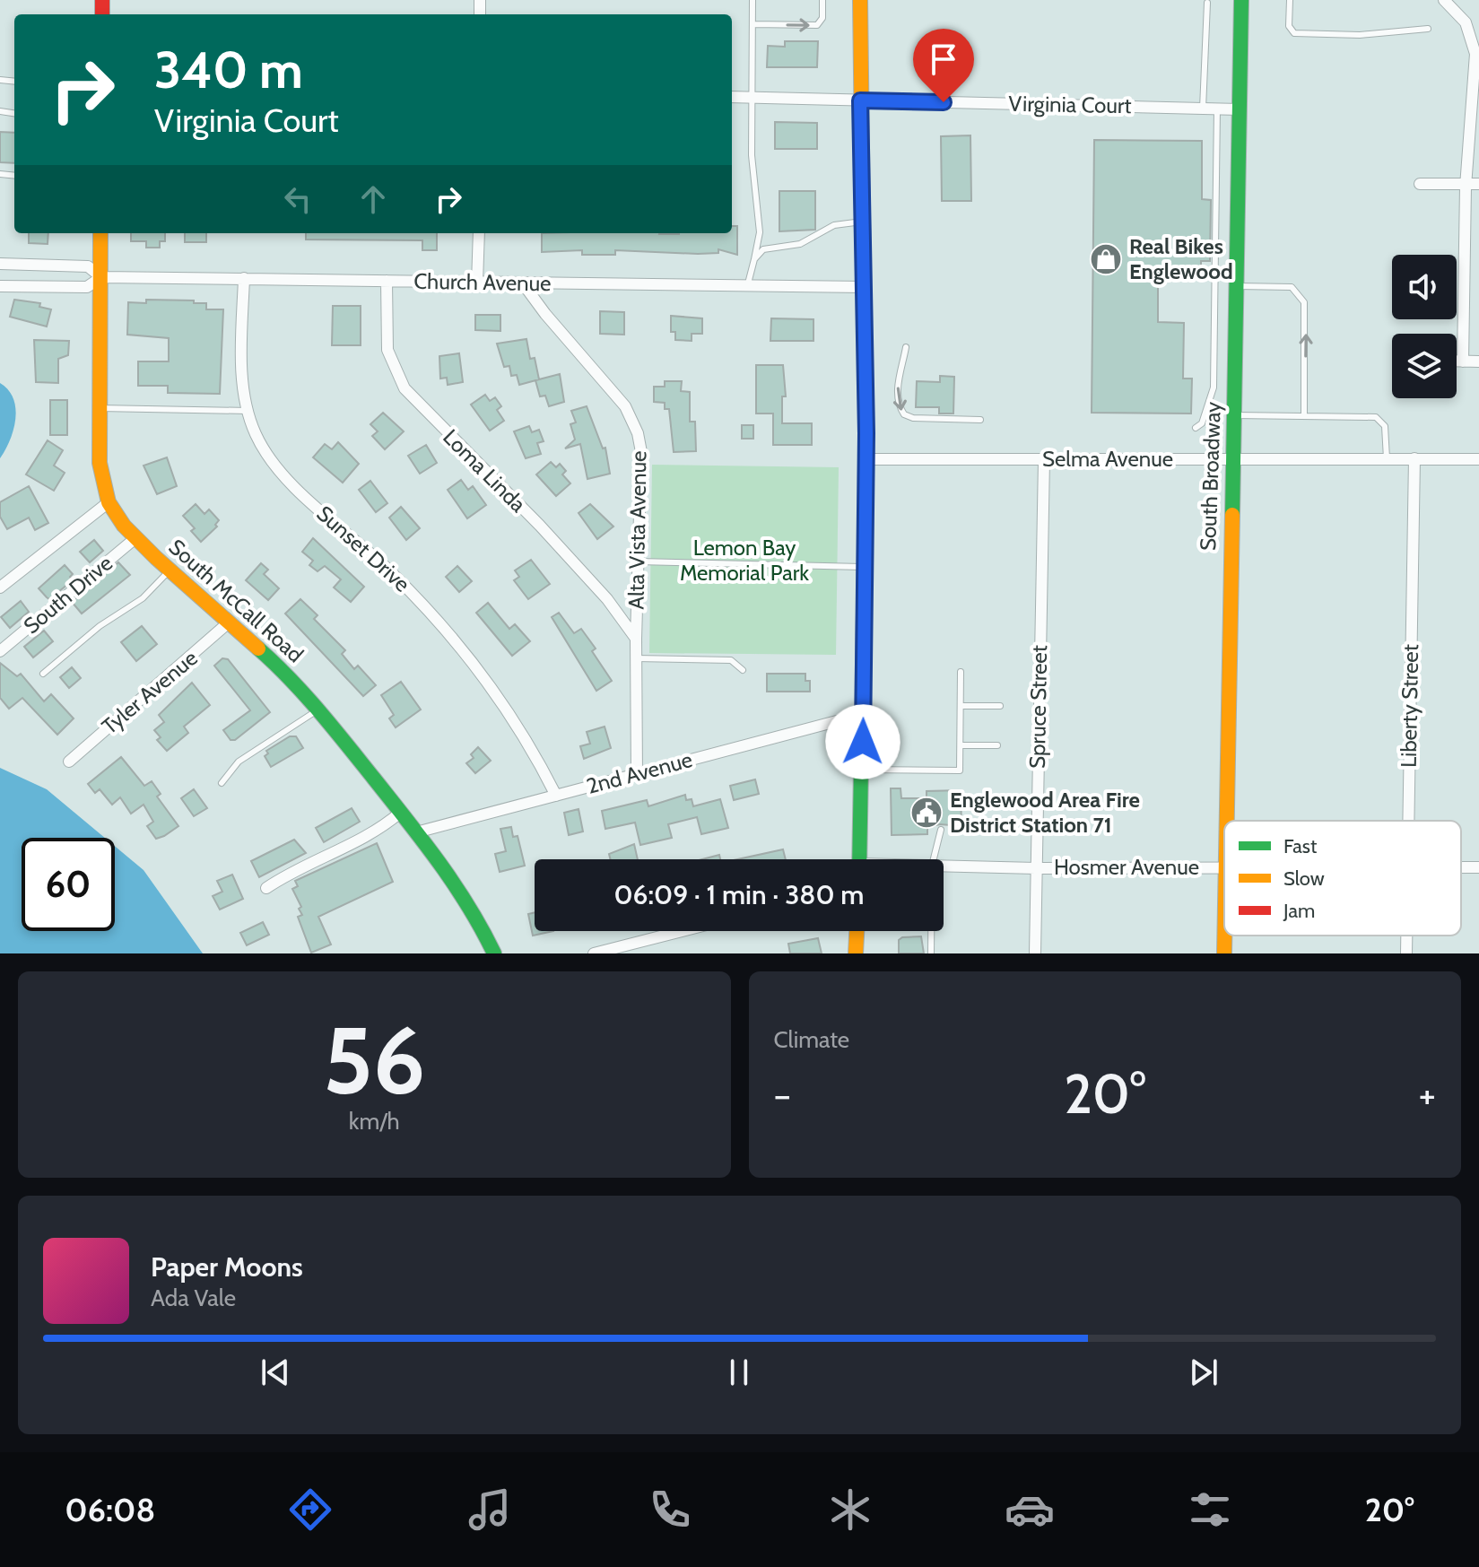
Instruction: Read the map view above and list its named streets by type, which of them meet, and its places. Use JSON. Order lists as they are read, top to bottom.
{
  "streets": {
    "street": [
      "Virginia Court",
      "Church Avenue",
      "Selma Avenue",
      "Loma Linda",
      "South Broadway",
      "Alta Vista Avenue",
      "Sunset Drive",
      "South Drive",
      "South McCall Road",
      "Tyler Avenue",
      "Liberty Street",
      "Spruce Street",
      "2nd Avenue",
      "Hosmer Avenue"
    ]
  },
  "crossings": [
    ["Virginia Court", "South Broadway"],
    ["Church Avenue", "Loma Linda"],
    ["Church Avenue", "Alta Vista Avenue"],
    ["Church Avenue", "Sunset Drive"],
    ["Church Avenue", "South McCall Road"],
    ["Selma Avenue", "South Broadway"],
    ["Selma Avenue", "Liberty Street"],
    ["Selma Avenue", "Spruce Street"],
    ["Loma Linda", "Alta Vista Avenue"],
    ["Alta Vista Avenue", "2nd Avenue"],
    ["Sunset Drive", "2nd Avenue"],
    ["South Drive", "South McCall Road"],
    ["South McCall Road", "Tyler Avenue"],
    ["South McCall Road", "2nd Avenue"],
    ["Spruce Street", "Hosmer Avenue"]
  ],
  "parks": ["Lemon Bay Memorial Park"],
  "places": {
    "shop": ["Real Bikes Englewood"],
    "public building": ["Englewood Area Fire District Station 71"]
  },
  "legend": ["Fast", "Slow", "Jam"],
  "page": {
    "turn": ["340 m", "Virginia Court"],
    "limit": "60",
    "trip": "06:09 · 1 min · 380 m",
    "tile": [
      ["56", "km/h"],
      "Climate"
    ],
    "heat": ["−", "20°", "+"],
    "song": ["Paper Moons", "Ada Vale"],
    "tabs": ["06:08", "20°"]
  }
}
